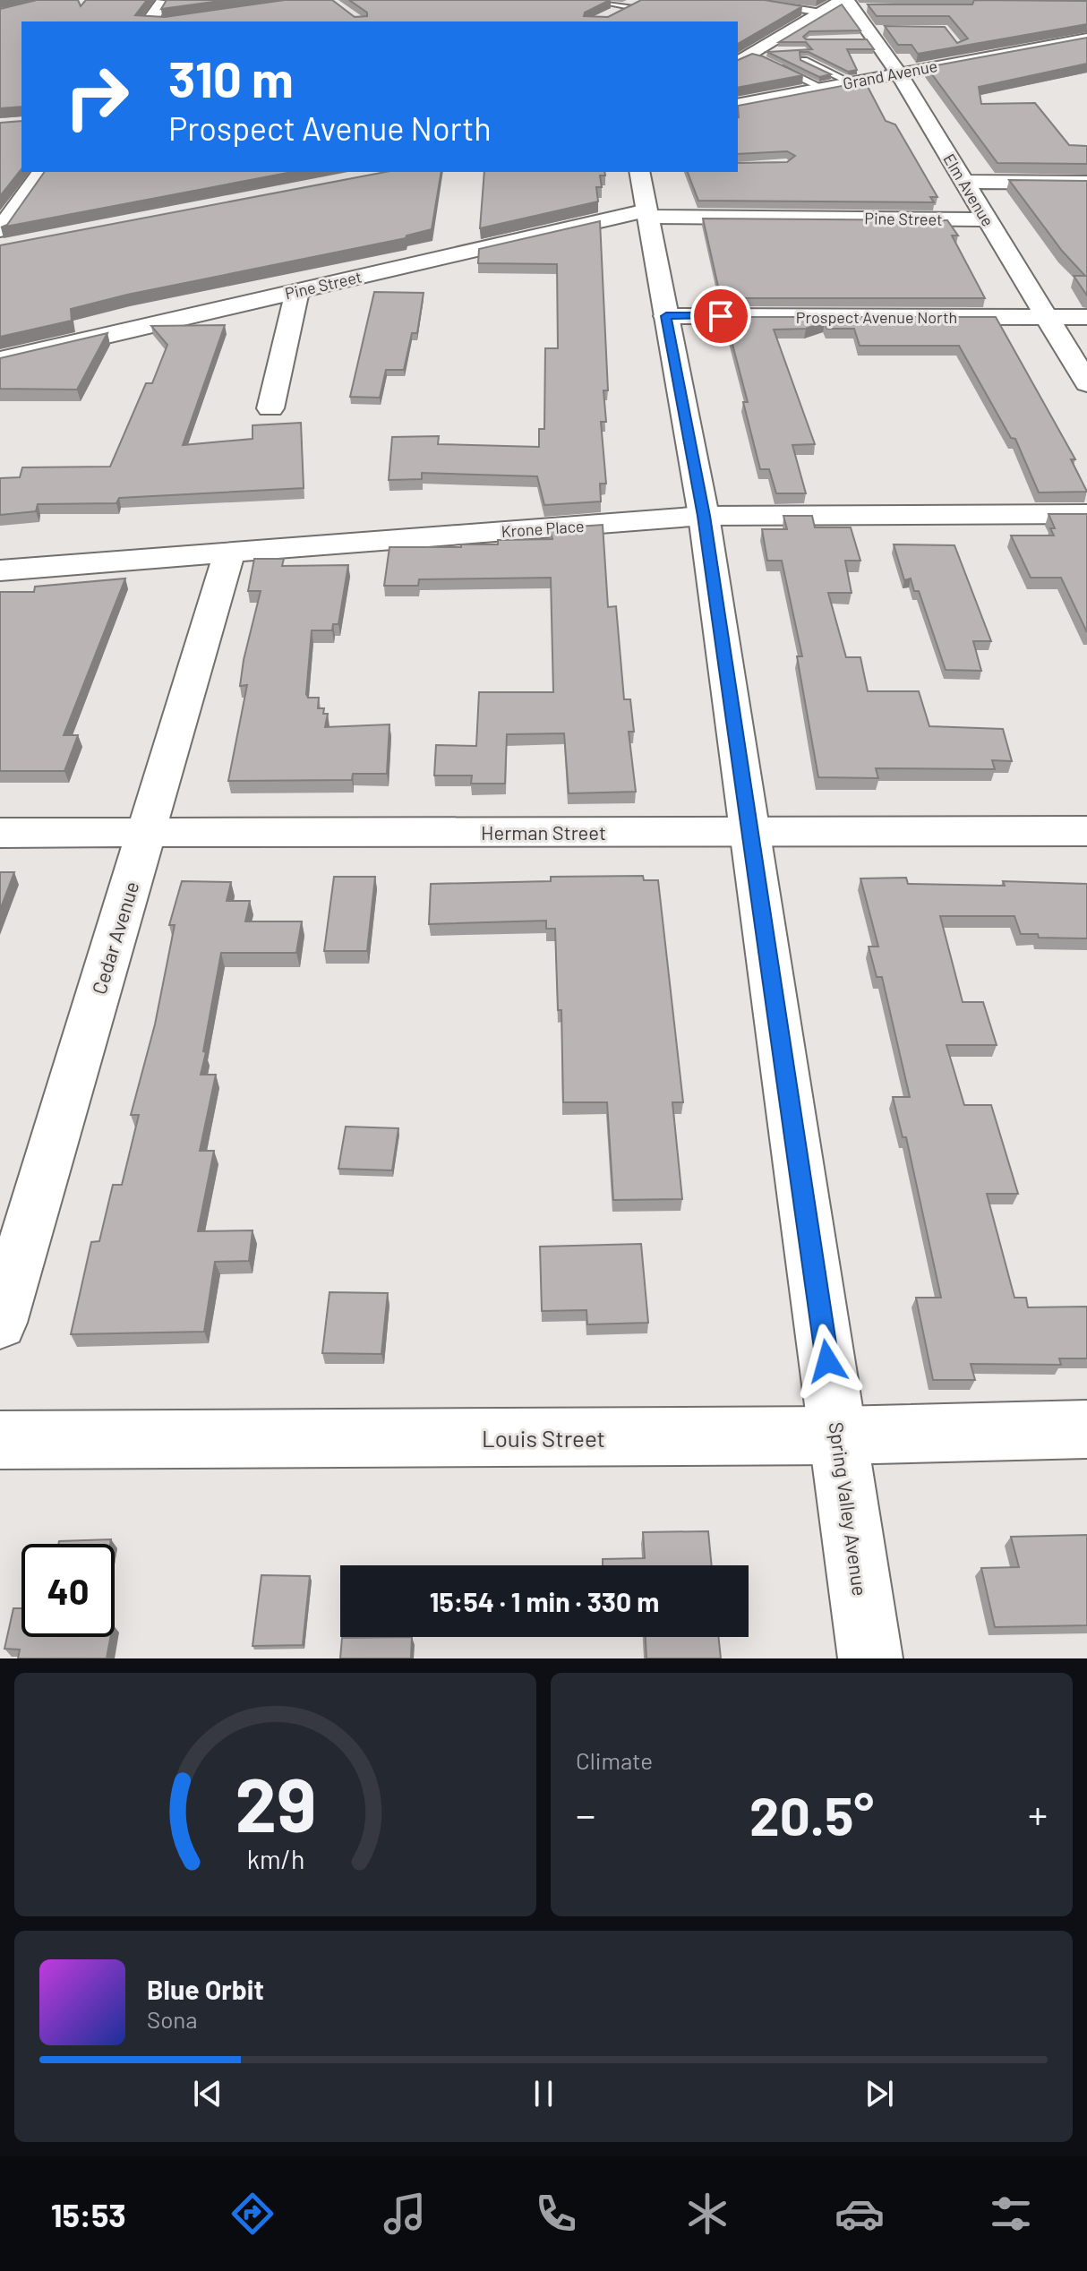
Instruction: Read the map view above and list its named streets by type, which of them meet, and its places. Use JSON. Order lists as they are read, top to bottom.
{
  "streets": {
    "street": [
      "Grand Avenue",
      "Elm Avenue",
      "Pine Street",
      "Prospect Avenue North",
      "Krone Place",
      "Herman Street",
      "Cedar Avenue",
      "Louis Street",
      "Spring Valley Avenue"
    ]
  },
  "crossings": [
    ["Grand Avenue", "Elm Avenue"],
    ["Elm Avenue", "Pine Street"],
    ["Elm Avenue", "Prospect Avenue North"],
    ["Pine Street", "Spring Valley Avenue"],
    ["Prospect Avenue North", "Spring Valley Avenue"],
    ["Krone Place", "Cedar Avenue"],
    ["Krone Place", "Spring Valley Avenue"],
    ["Herman Street", "Cedar Avenue"],
    ["Herman Street", "Spring Valley Avenue"],
    ["Louis Street", "Spring Valley Avenue"]
  ],
  "page": {
    "turn": ["310 m", "Prospect Avenue North"],
    "limit": "40",
    "trip": "15:54 · 1 min · 330 m",
    "tile": "Climate",
    "heat": ["−", "20.5°", "+"],
    "song": ["Blue Orbit", "Sona"],
    "tabs": "15:53",
    "gauge": ["29", "km/h"]
  }
}
